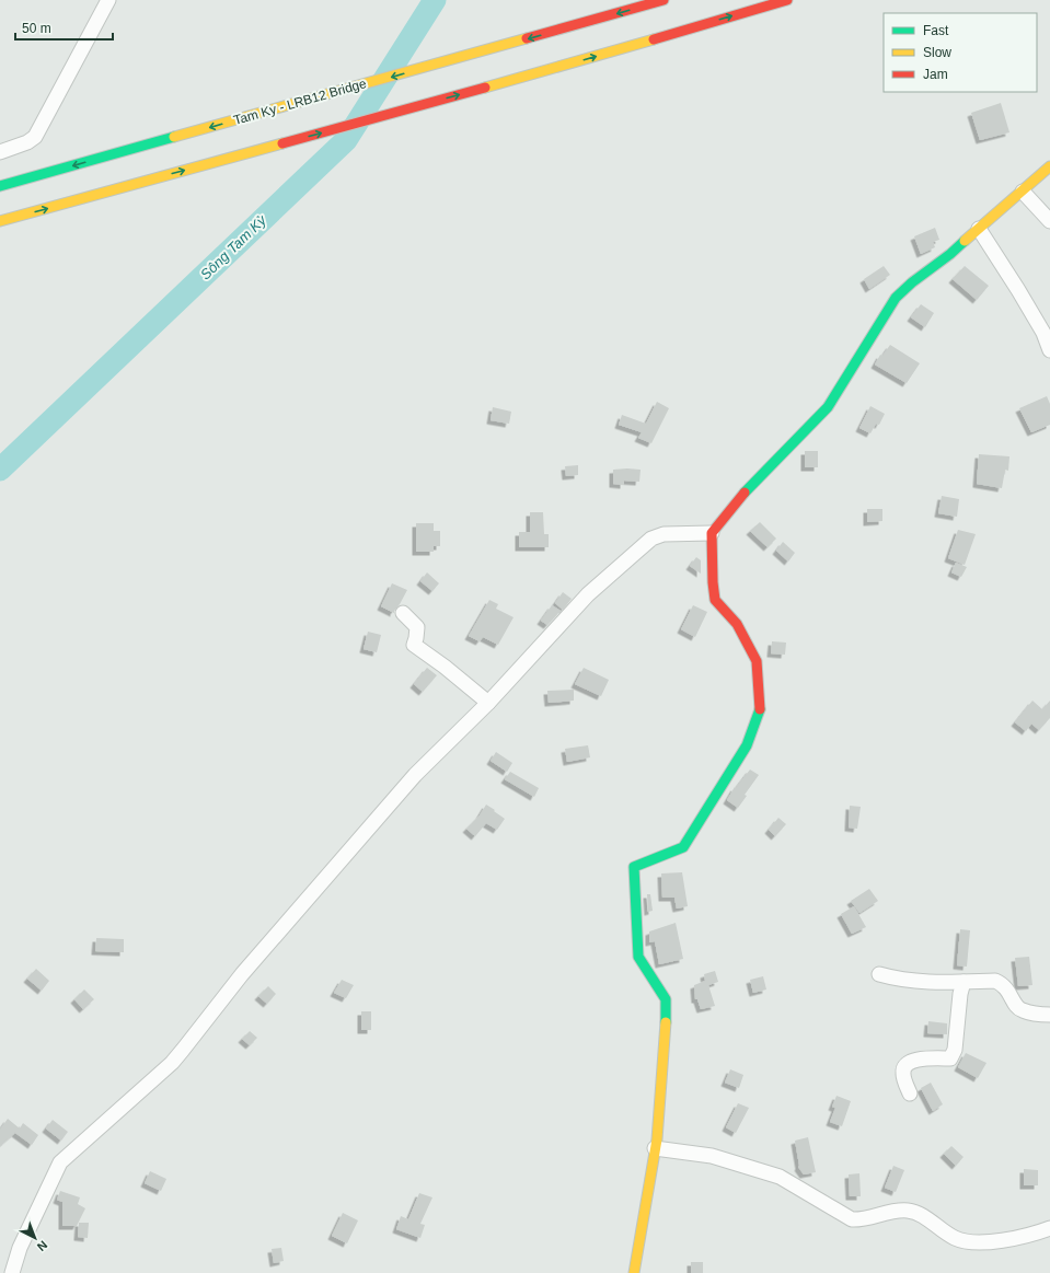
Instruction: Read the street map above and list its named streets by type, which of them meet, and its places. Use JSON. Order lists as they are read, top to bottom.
{
  "streets": {
    "main road": ["Tam Ky - LRB12 Bridge"]
  },
  "water": ["Sông Tam Kỳ"],
  "legend": ["Fast", "Slow", "Jam"],
  "scale_bar": "50 m",
  "north": "bottom right"
}
